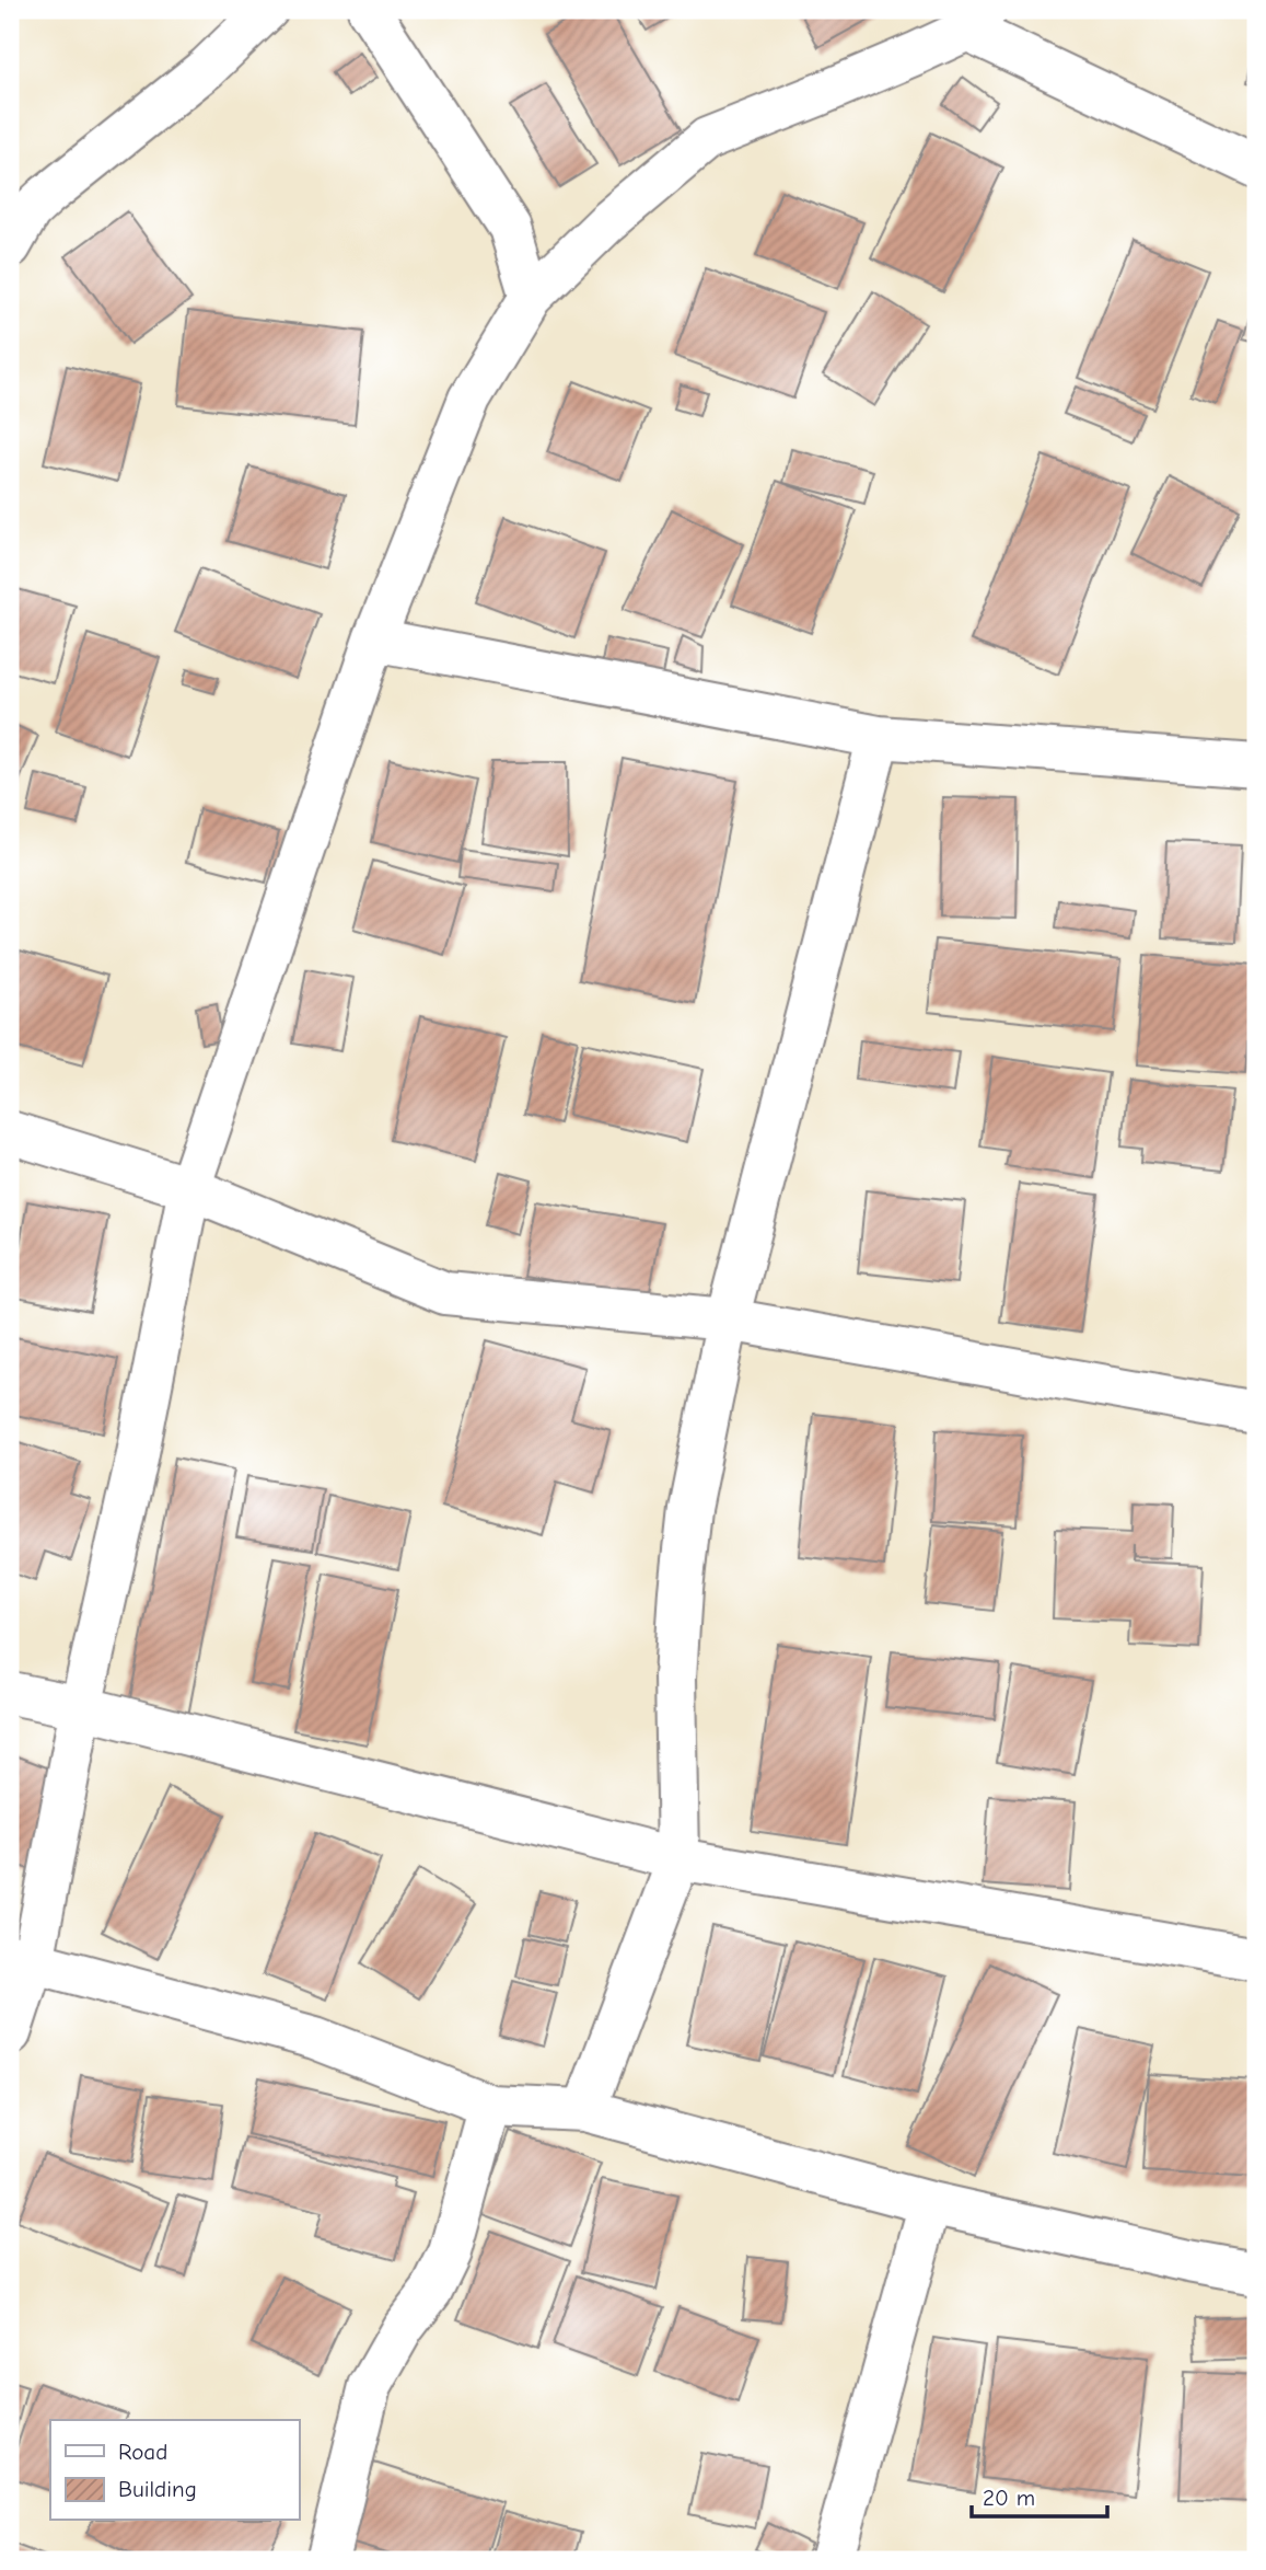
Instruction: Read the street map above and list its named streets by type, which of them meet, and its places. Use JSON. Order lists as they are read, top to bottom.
{
  "legend": ["Road", "Building"],
  "scale_bar": "20 m"
}
